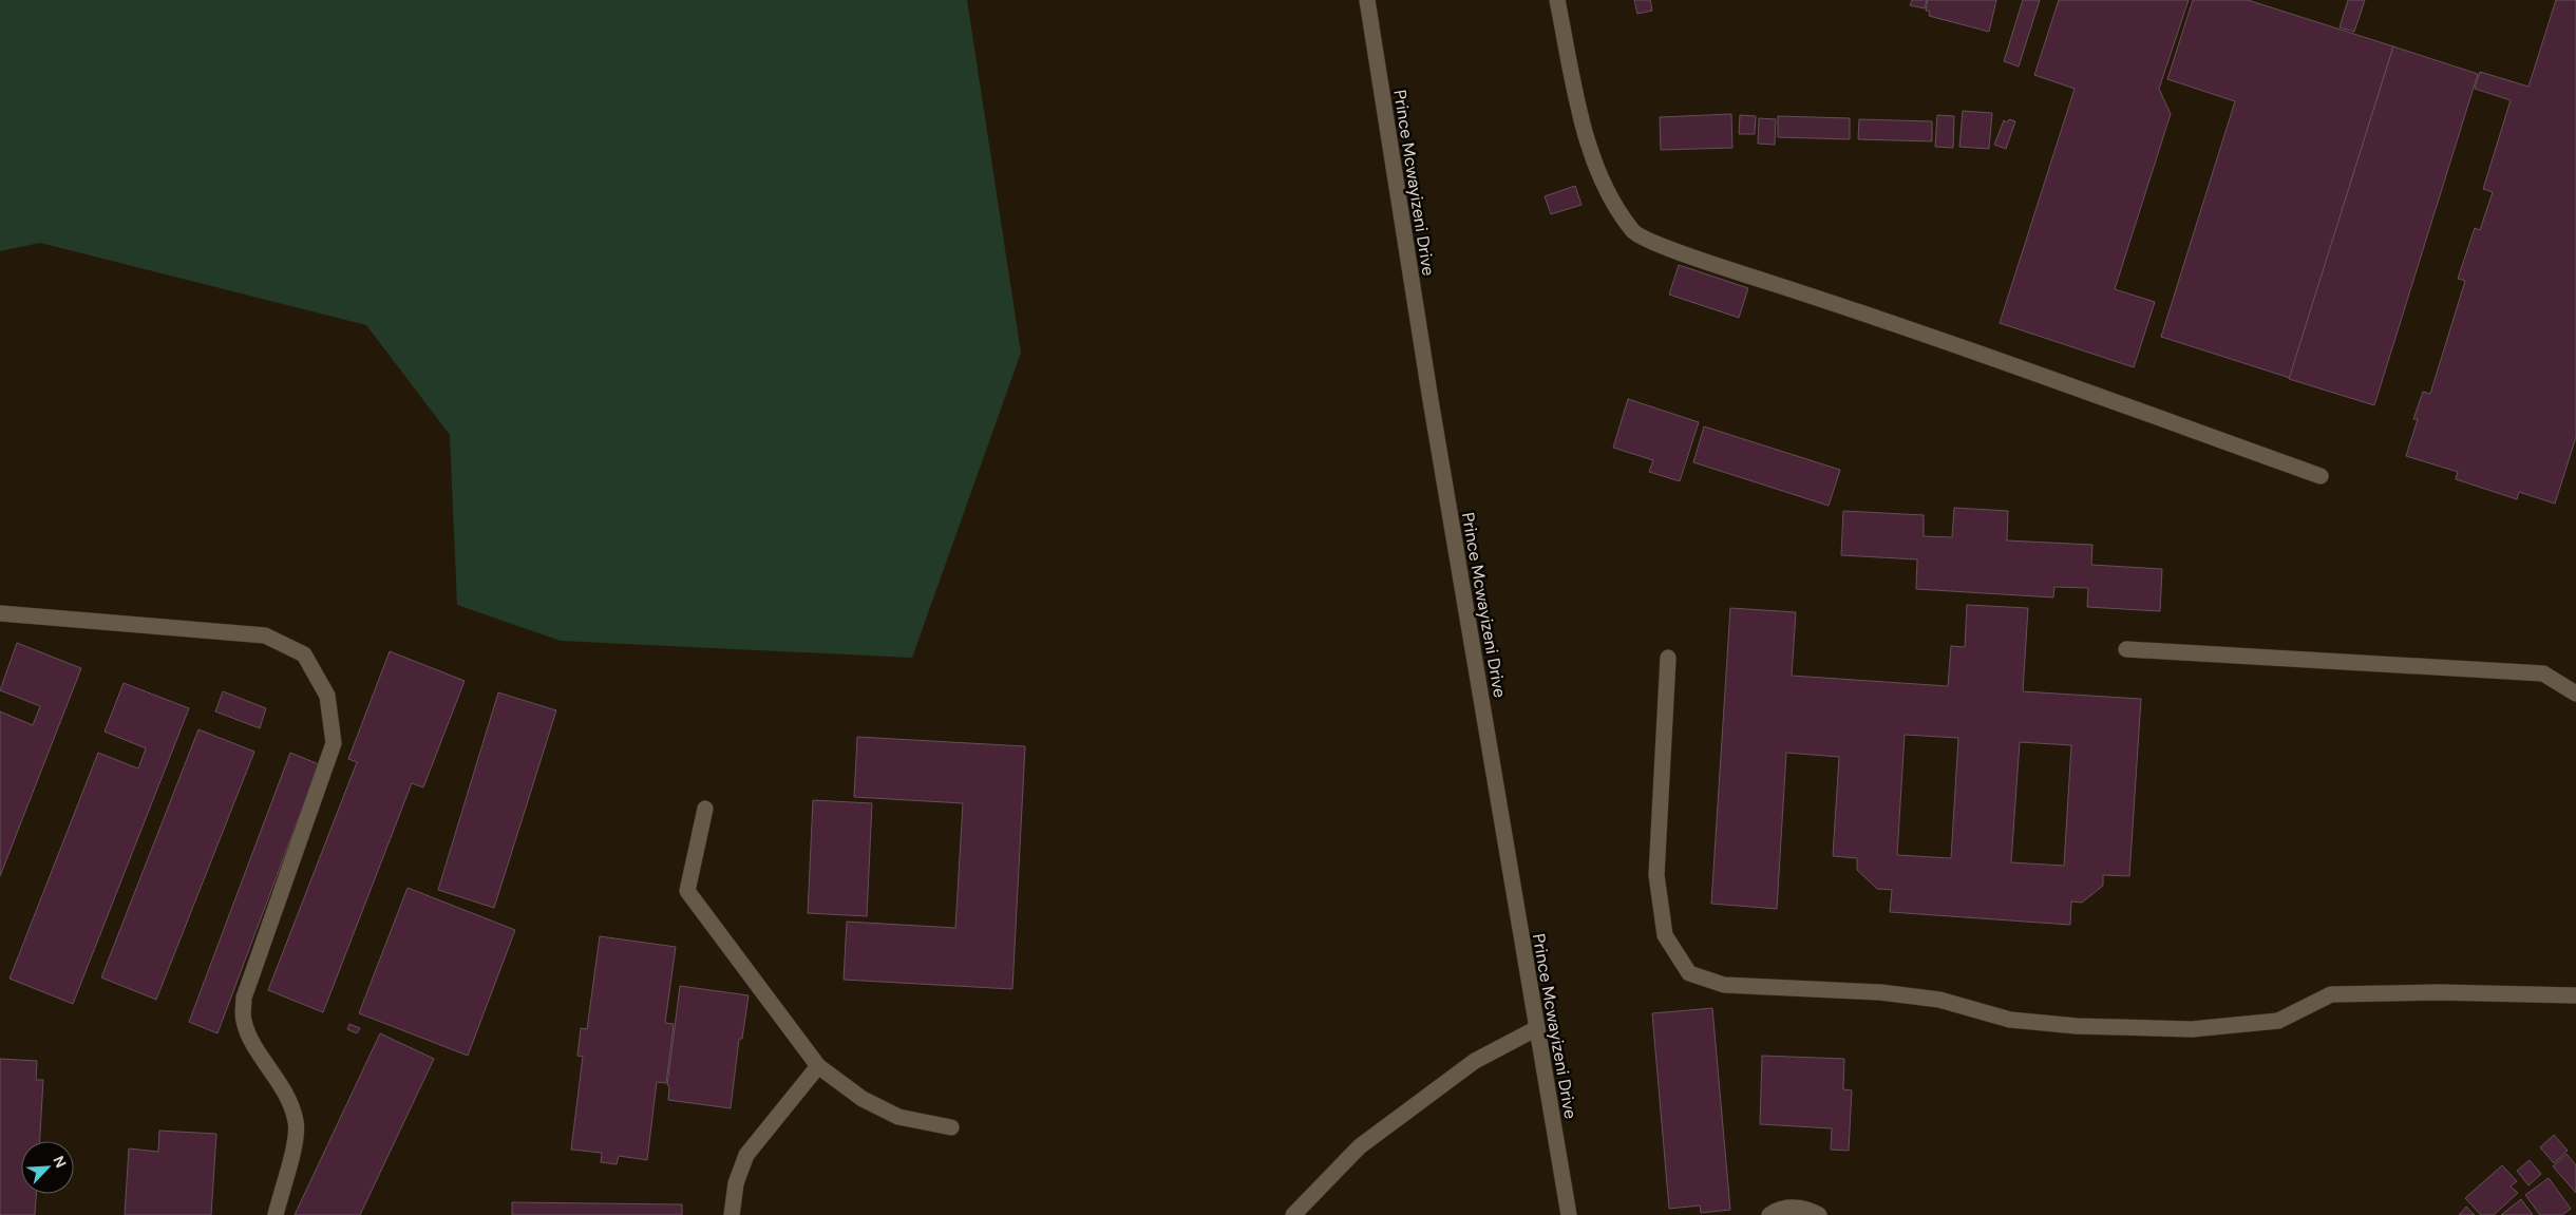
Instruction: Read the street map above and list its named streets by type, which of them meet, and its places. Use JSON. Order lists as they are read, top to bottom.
{
  "streets": {
    "street": ["Prince Mcwayizeni Drive"]
  },
  "north": "top right"
}
